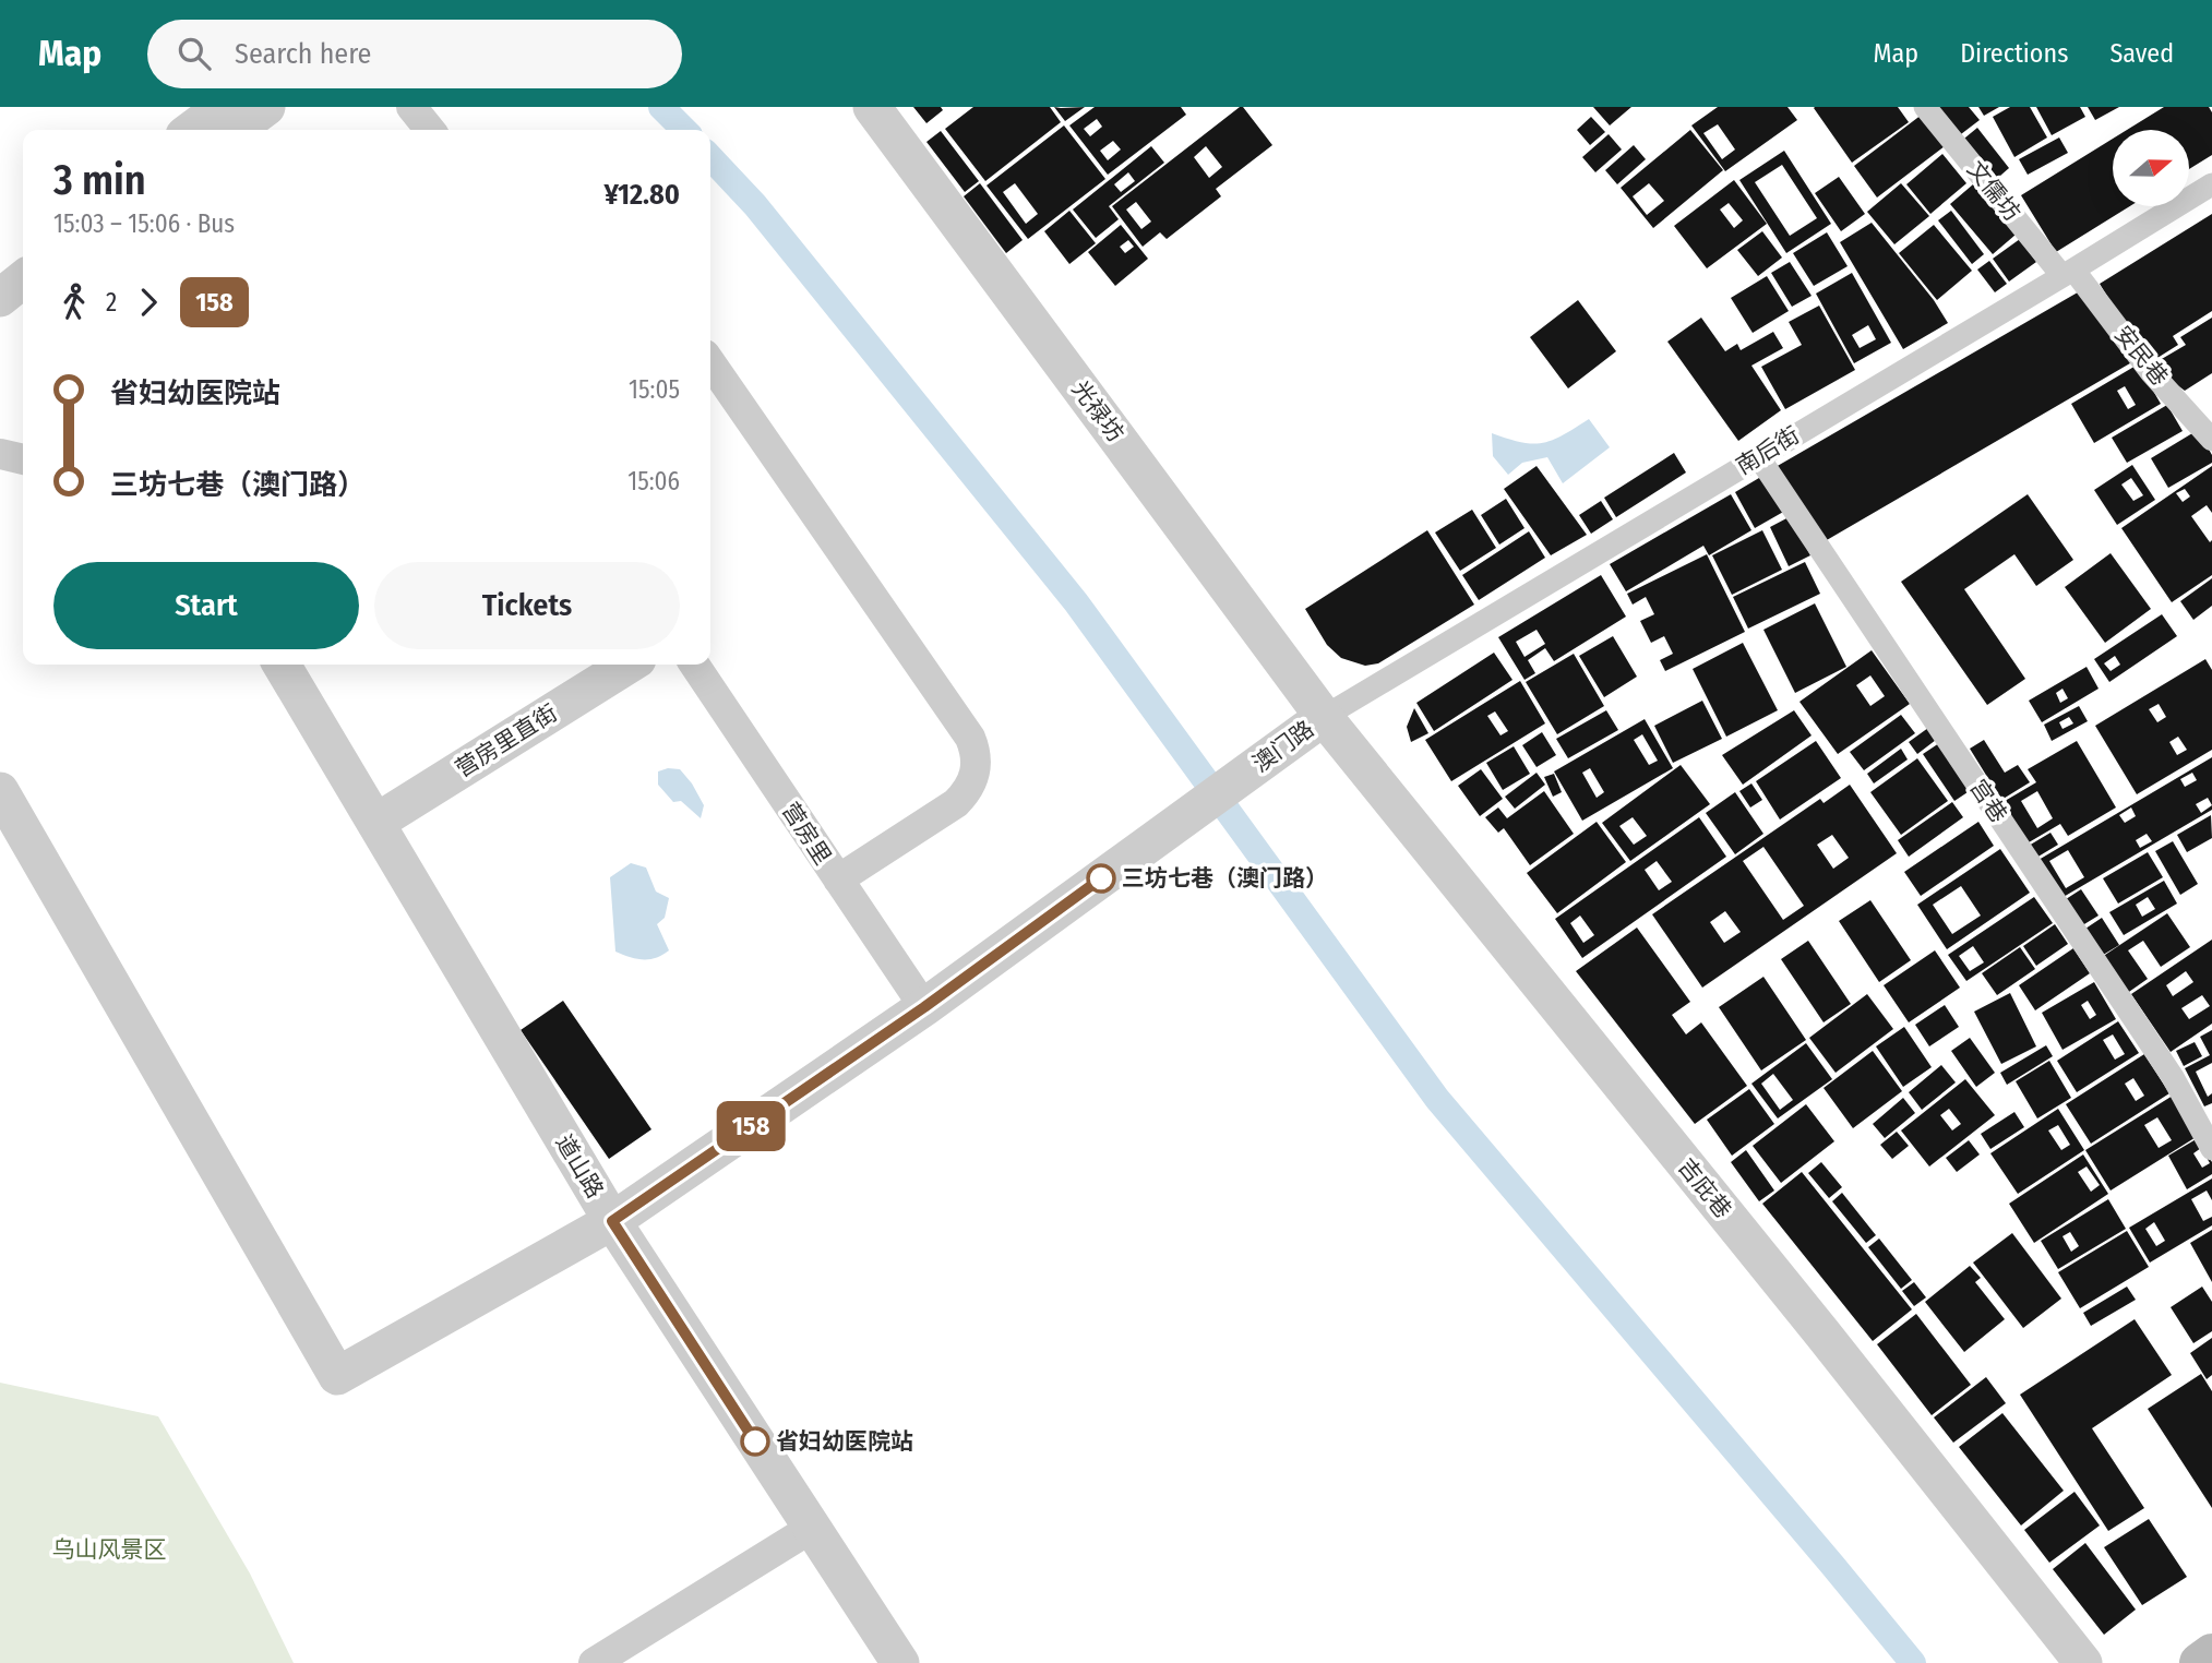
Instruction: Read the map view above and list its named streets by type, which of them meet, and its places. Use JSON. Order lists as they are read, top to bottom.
{
  "streets": {
    "street": [
      "文儒坊",
      "安民巷",
      "光禄坊",
      "南后街",
      "营房里直街",
      "澳门路",
      "宫巷",
      "营房里",
      "道山路",
      "吉庇巷"
    ]
  },
  "crossings": [
    ["文儒坊", "安民巷"],
    ["文儒坊", "南后街"],
    ["安民巷", "南后街"],
    ["光禄坊", "南后街"],
    ["光禄坊", "澳门路"],
    ["光禄坊", "吉庇巷"],
    ["南后街", "澳门路"],
    ["南后街", "宫巷"],
    ["南后街", "吉庇巷"],
    ["营房里直街", "道山路"],
    ["澳门路", "营房里"],
    ["澳门路", "吉庇巷"]
  ],
  "parks": ["乌山风景区"],
  "places": ["三坊七巷（澳门路）", "省妇幼医院站"],
  "lines": ["bus line 158"],
  "north": "right",
  "page": {
    "header": "Map",
    "search": "Search here",
    "nav": ["Map", "Directions", "Saved"],
    "on_map": "158",
    "heading": ["3 min", "15:03 – 15:06 · Bus", "¥12.80"],
    "legs": ["2", "158"],
    "list": [
      {
        "name": "省妇幼医院站",
        "value": "15:05"
      },
      {
        "name": "三坊七巷（澳门路）",
        "value": "15:06"
      }
    ],
    "buttons": ["Start", "Tickets"]
  }
}
